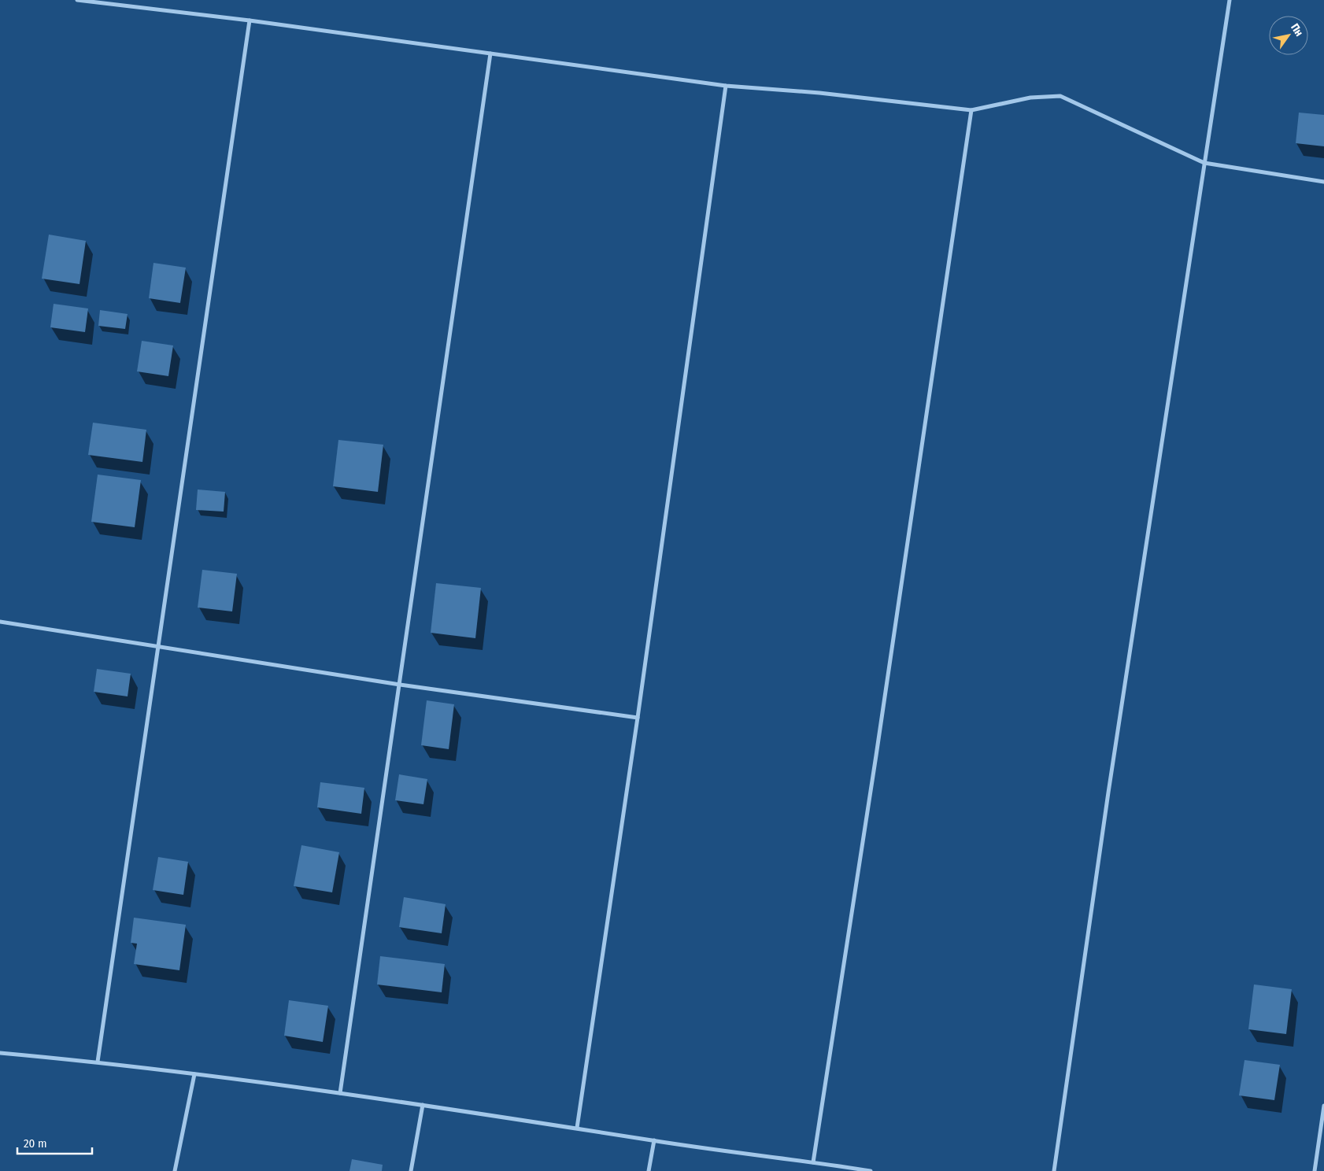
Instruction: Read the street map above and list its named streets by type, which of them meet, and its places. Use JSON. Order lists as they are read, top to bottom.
{
  "scale_bar": "20 m",
  "north": "top right"
}
